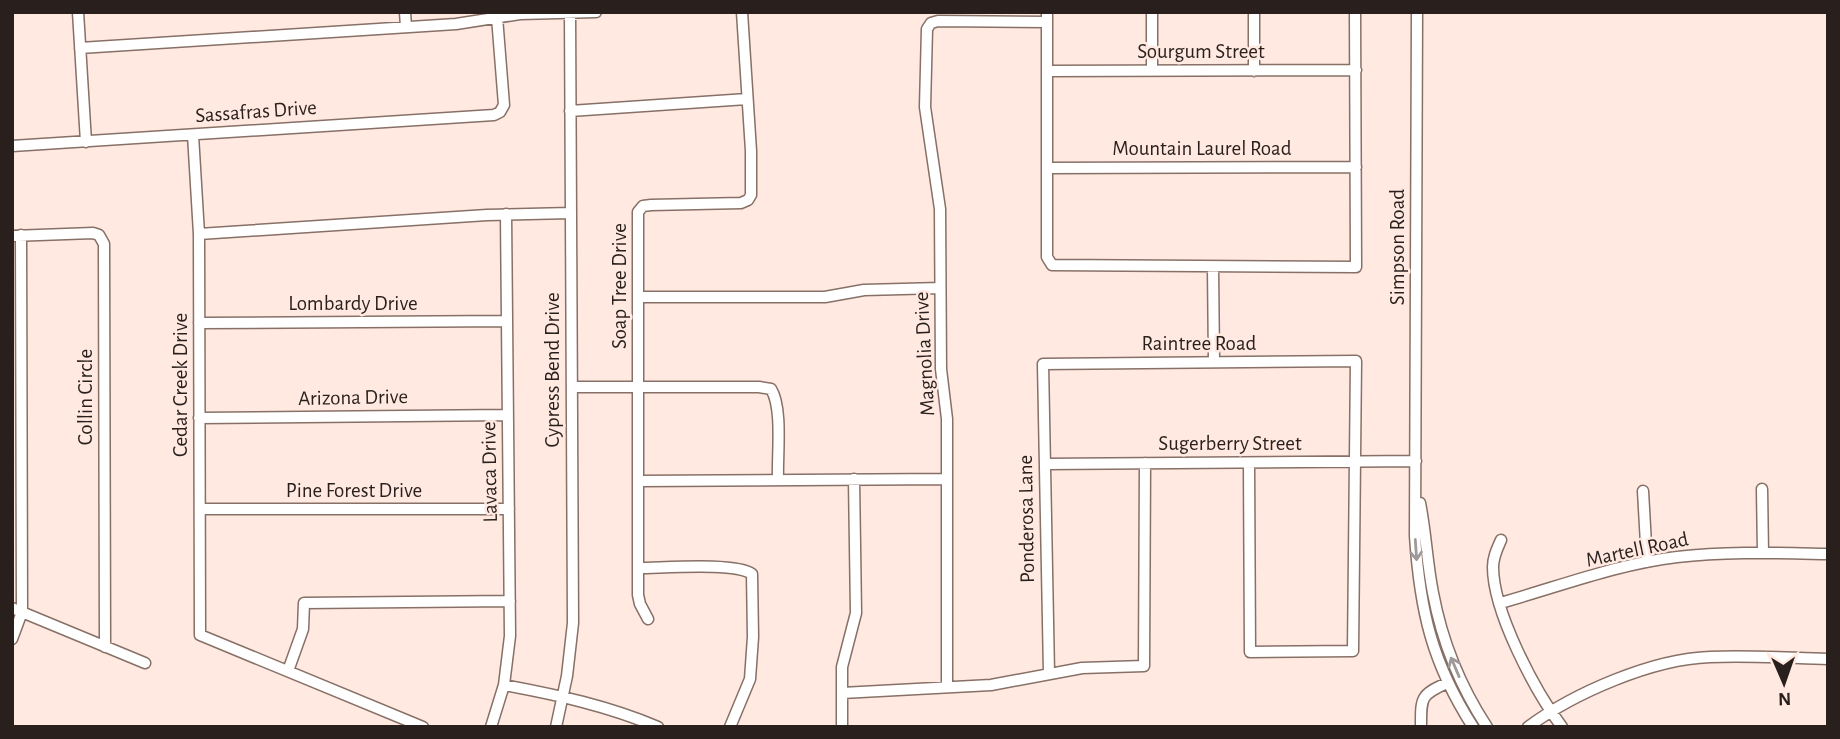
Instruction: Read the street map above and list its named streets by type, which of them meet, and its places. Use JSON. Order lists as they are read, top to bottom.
{
  "streets": {
    "street": [
      "Sourgum Street",
      "Sassafras Drive",
      "Mountain Laurel Road",
      "Simpson Road",
      "Soap Tree Drive",
      "Lombardy Drive",
      "Raintree Road",
      "Magnolia Drive",
      "Cypress Bend Drive",
      "Cedar Creek Drive",
      "Collin Circle",
      "Arizona Drive",
      "Sugerberry Street",
      "Lavaca Drive",
      "Pine Forest Drive",
      "Ponderosa Lane",
      "Martell Road"
    ]
  },
  "crossings": [
    ["Sassafras Drive", "Cedar Creek Drive"],
    ["Simpson Road", "Sugerberry Street"],
    ["Lombardy Drive", "Cedar Creek Drive"],
    ["Lombardy Drive", "Lavaca Drive"],
    ["Raintree Road", "Sugerberry Street"],
    ["Raintree Road", "Ponderosa Lane"],
    ["Cedar Creek Drive", "Arizona Drive"],
    ["Cedar Creek Drive", "Pine Forest Drive"],
    ["Arizona Drive", "Lavaca Drive"],
    ["Sugerberry Street", "Ponderosa Lane"],
    ["Lavaca Drive", "Pine Forest Drive"]
  ],
  "north": "bottom"
}
